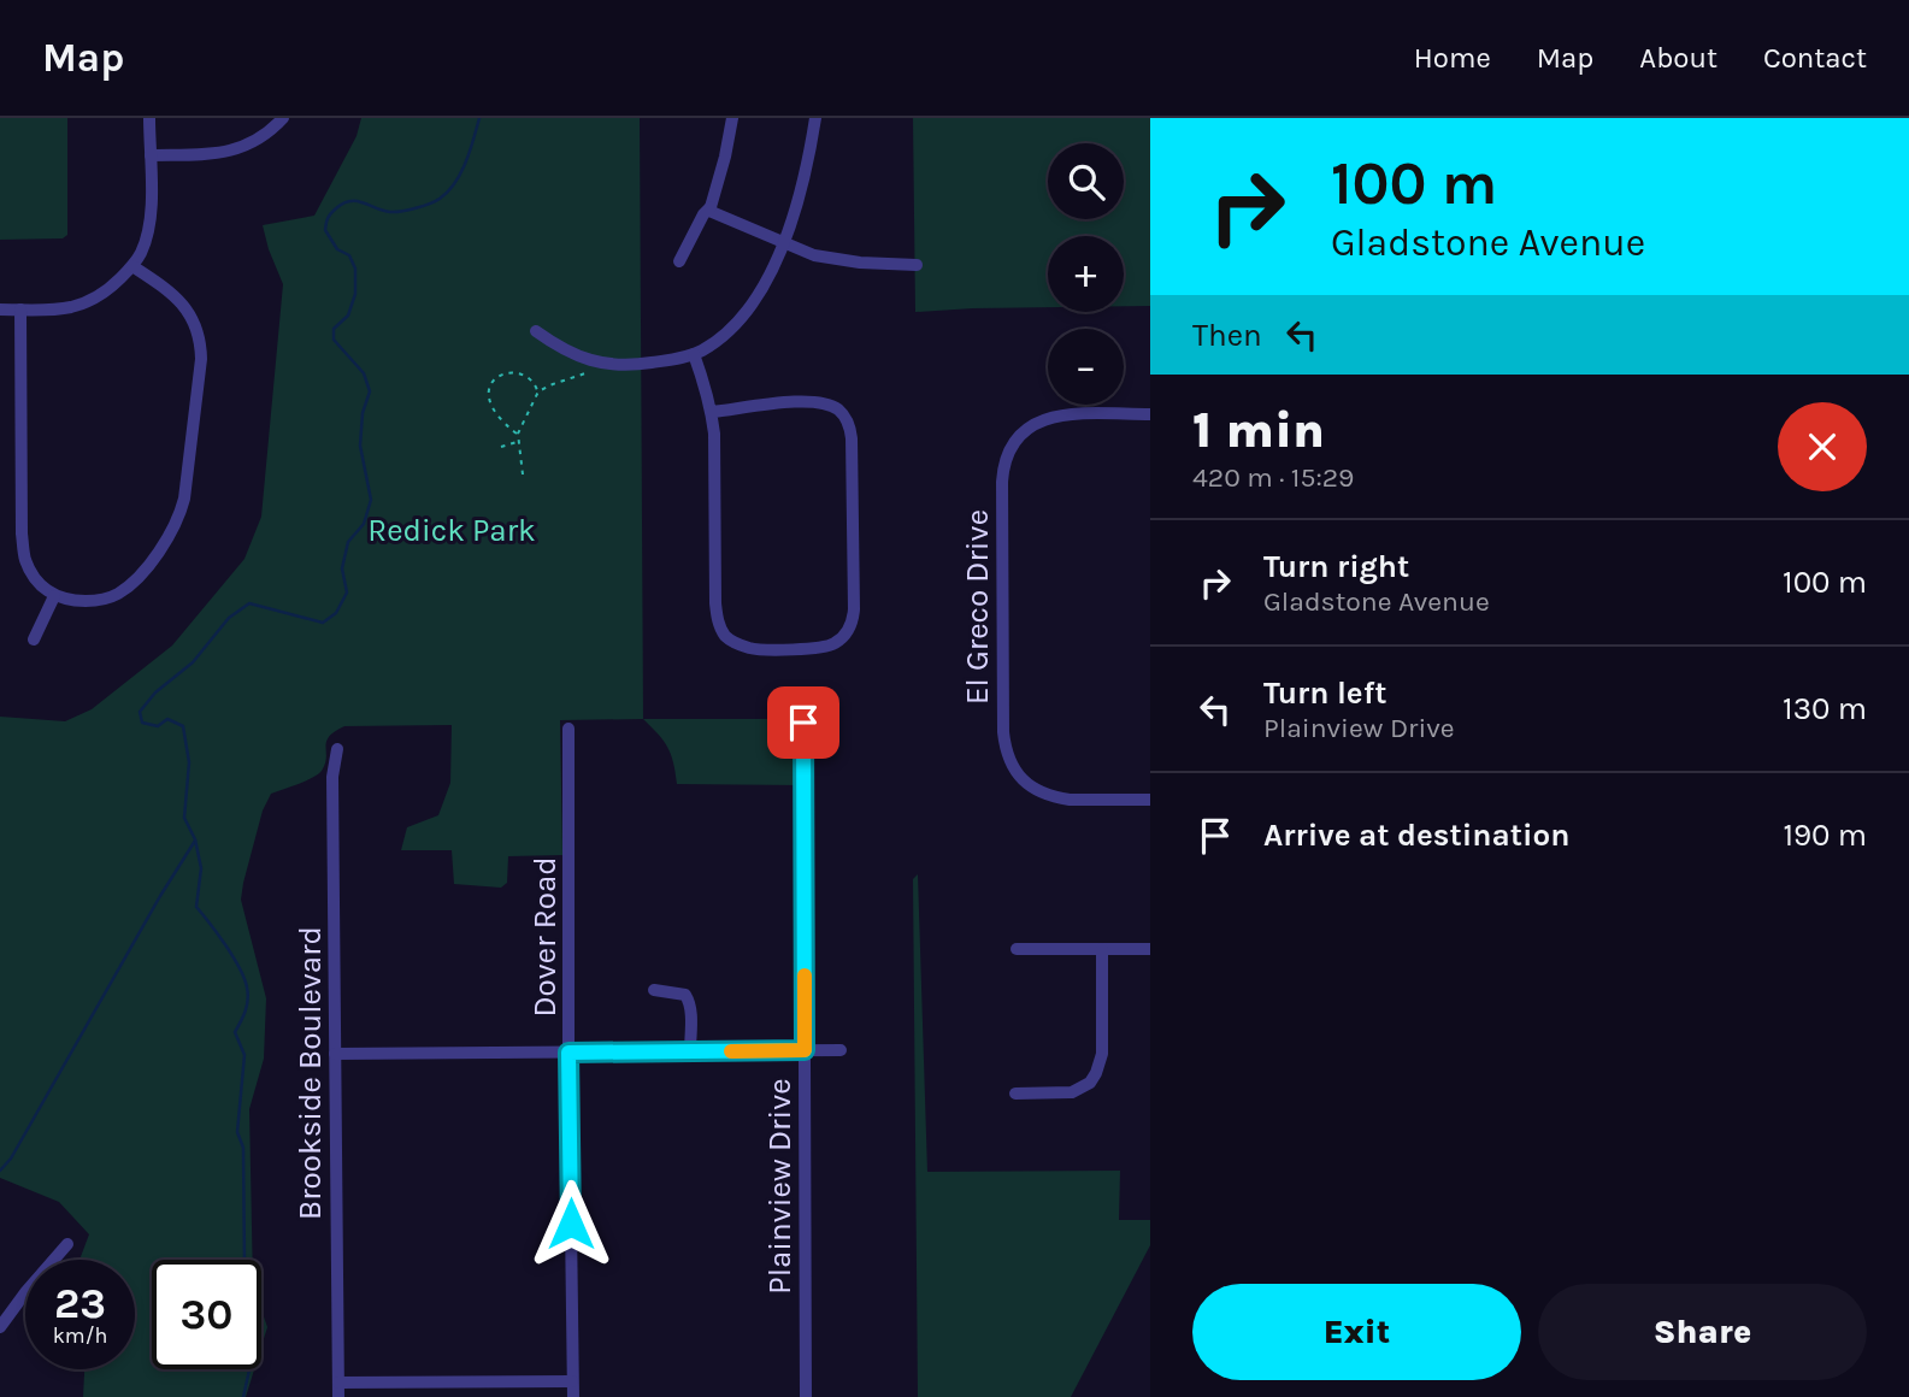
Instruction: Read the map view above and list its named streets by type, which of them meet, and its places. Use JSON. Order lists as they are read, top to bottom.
{
  "streets": {
    "street": [
      "El Greco Drive",
      "Dover Road",
      "Brookside Boulevard",
      "Plainview Drive"
    ]
  },
  "parks": ["Redick Park"],
  "page": {
    "header": "Map",
    "nav": [
      "Home",
      "Map",
      "About",
      "Contact"
    ],
    "turn": ["100 m", "Gladstone Avenue"],
    "map_buttons": ["+", "−"],
    "then": "Then",
    "heading": ["1 min", "420 m · 15:29"],
    "list": [
      {
        "name": "Turn right",
        "note": "Gladstone Avenue",
        "value": "100 m"
      },
      {
        "name": "Turn left",
        "note": "Plainview Drive",
        "value": "130 m"
      },
      {
        "name": "Arrive at destination",
        "value": "190 m"
      }
    ],
    "speed": "23 km/h",
    "limit": "30",
    "buttons": ["Exit", "Share"]
  }
}
